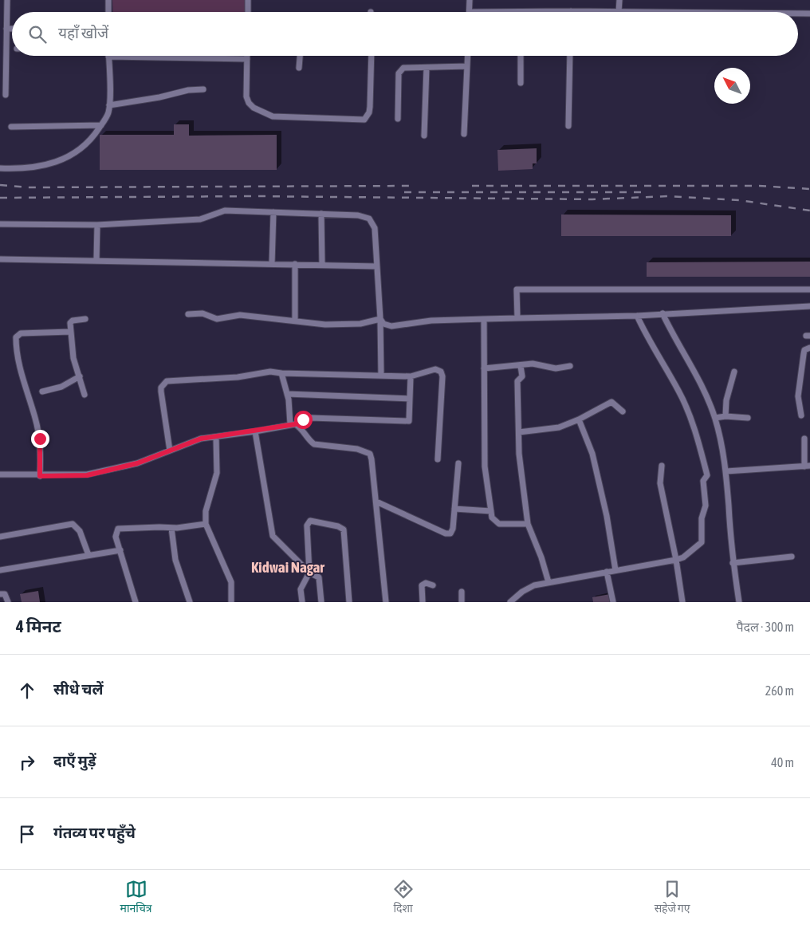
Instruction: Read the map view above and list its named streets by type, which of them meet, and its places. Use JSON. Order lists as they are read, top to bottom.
{
  "districts": ["Kidwai Nagar"],
  "north": "top left",
  "page": {
    "search": "यहाँ खोजें",
    "heading": ["4 मिनट", "पैदल · 300 m"],
    "list": [
      ["सीधे चलें", "260 m"],
      ["दाएँ मुड़ें", "40 m"],
      "गंतव्य पर पहुँचे"
    ],
    "nav": ["मानचित्र", "दिशा", "सहेजे गए"]
  }
}
